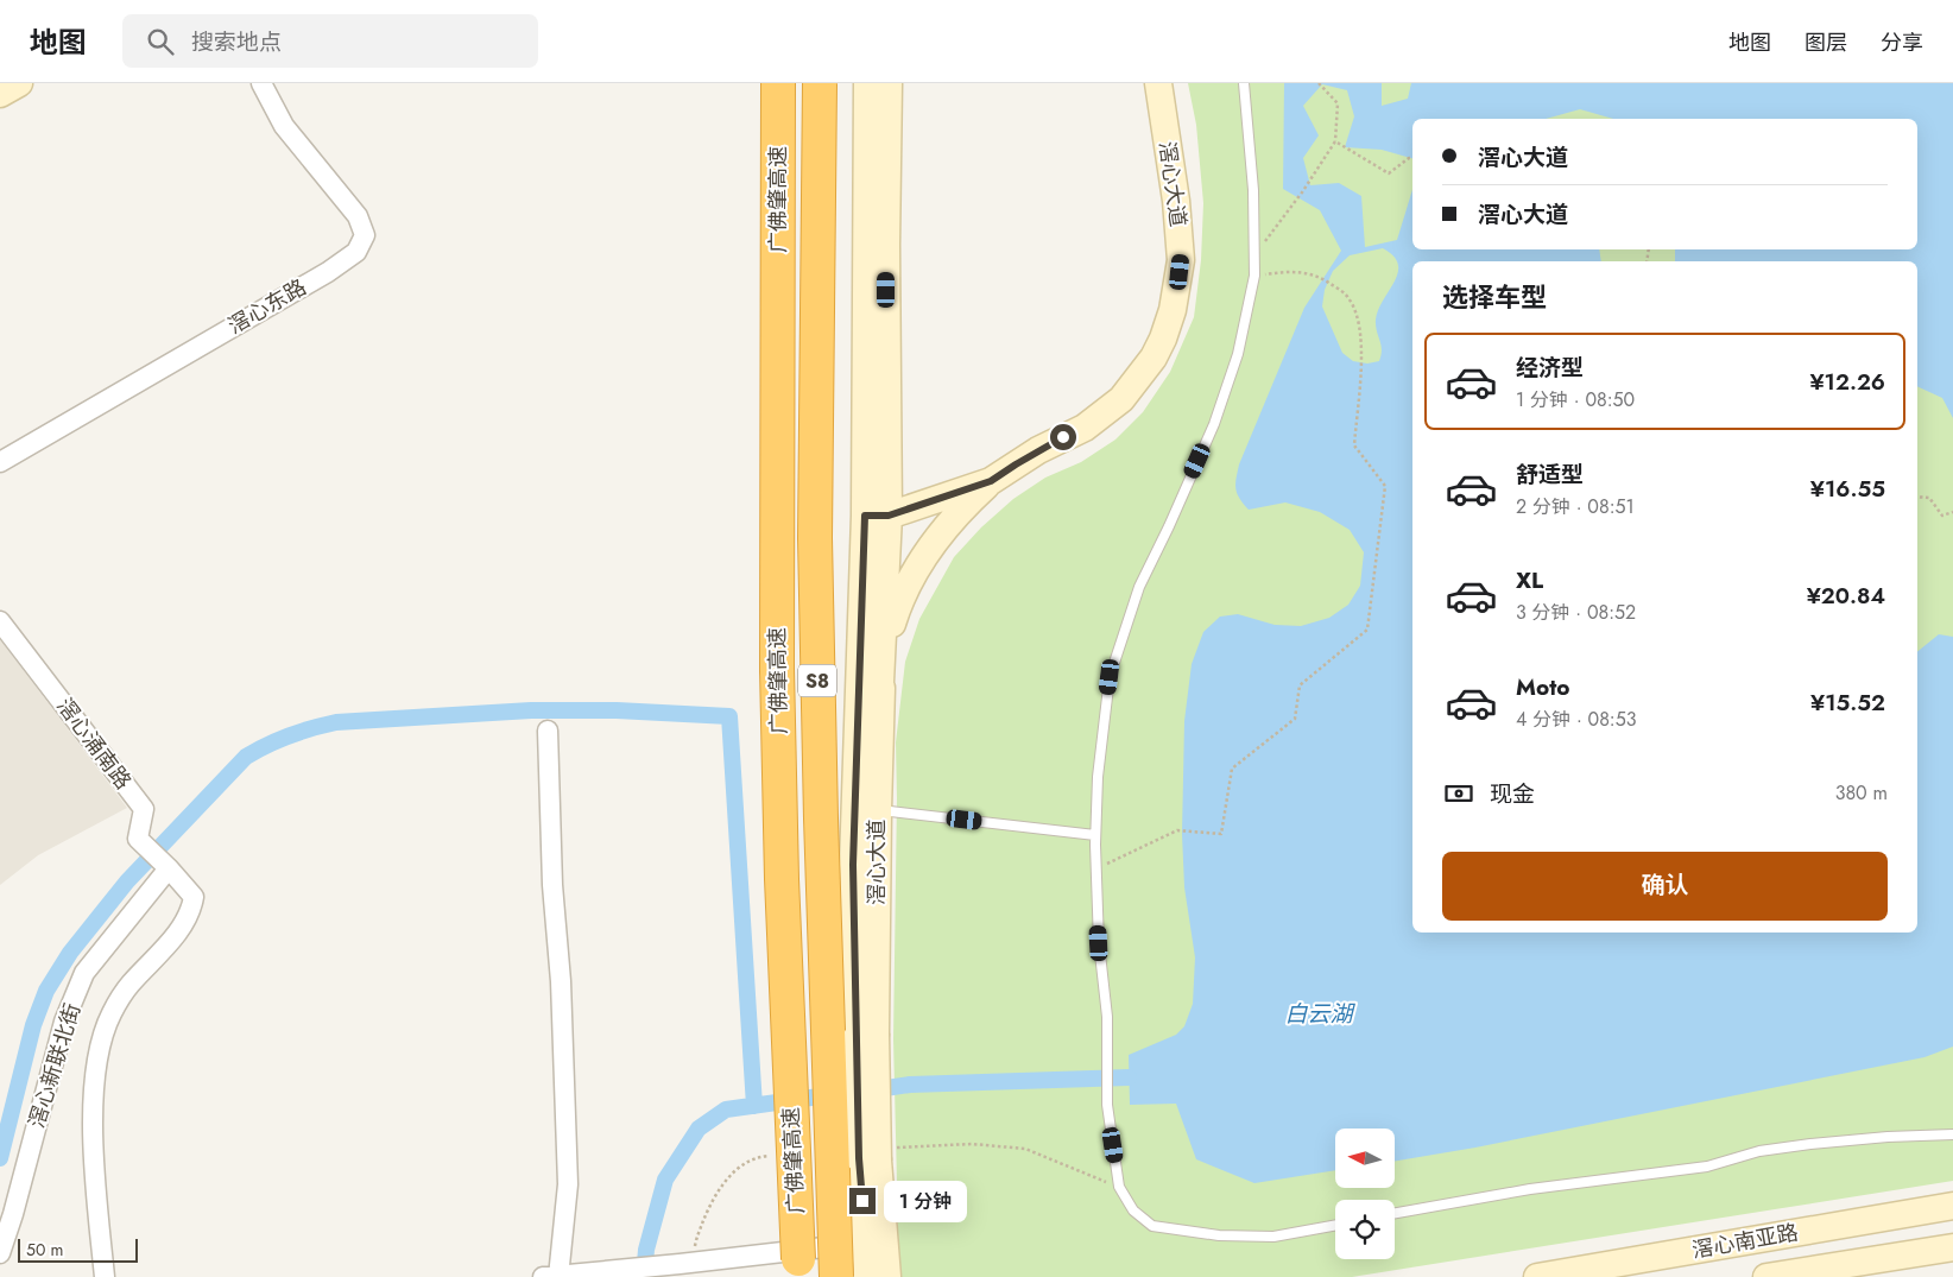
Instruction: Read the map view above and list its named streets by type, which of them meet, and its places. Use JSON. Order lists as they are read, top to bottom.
{
  "streets": {
    "highway": ["广佛肇高速", "S8"],
    "street": [
      "滘心大道",
      "滘心东路",
      "滘心涌南路",
      "滘心新联北街",
      "滘心南亚路"
    ]
  },
  "crossings": [
    ["滘心涌南路", "滘心新联北街"]
  ],
  "water": ["白云湖"],
  "scale_bar": "50 m",
  "north": "left",
  "page": {
    "header": "地图",
    "search": "搜索地点",
    "nav": ["地图", "图层", "分享"],
    "banner": ["滘心大道", "滘心大道"],
    "heading": "选择车型",
    "list": [
      {
        "name": "经济型",
        "note": "1 分钟 · 08:50",
        "value": "¥12.26"
      },
      {
        "name": "舒适型",
        "note": "2 分钟 · 08:51",
        "value": "¥16.55"
      },
      {
        "name": "XL",
        "note": "3 分钟 · 08:52",
        "value": "¥20.84"
      },
      {
        "name": "Moto",
        "note": "4 分钟 · 08:53",
        "value": "¥15.52"
      }
    ],
    "pay": ["现金", "380 m"],
    "buttons": "确认",
    "bubble": "1 分钟",
    "scale": "50 m"
  }
}
